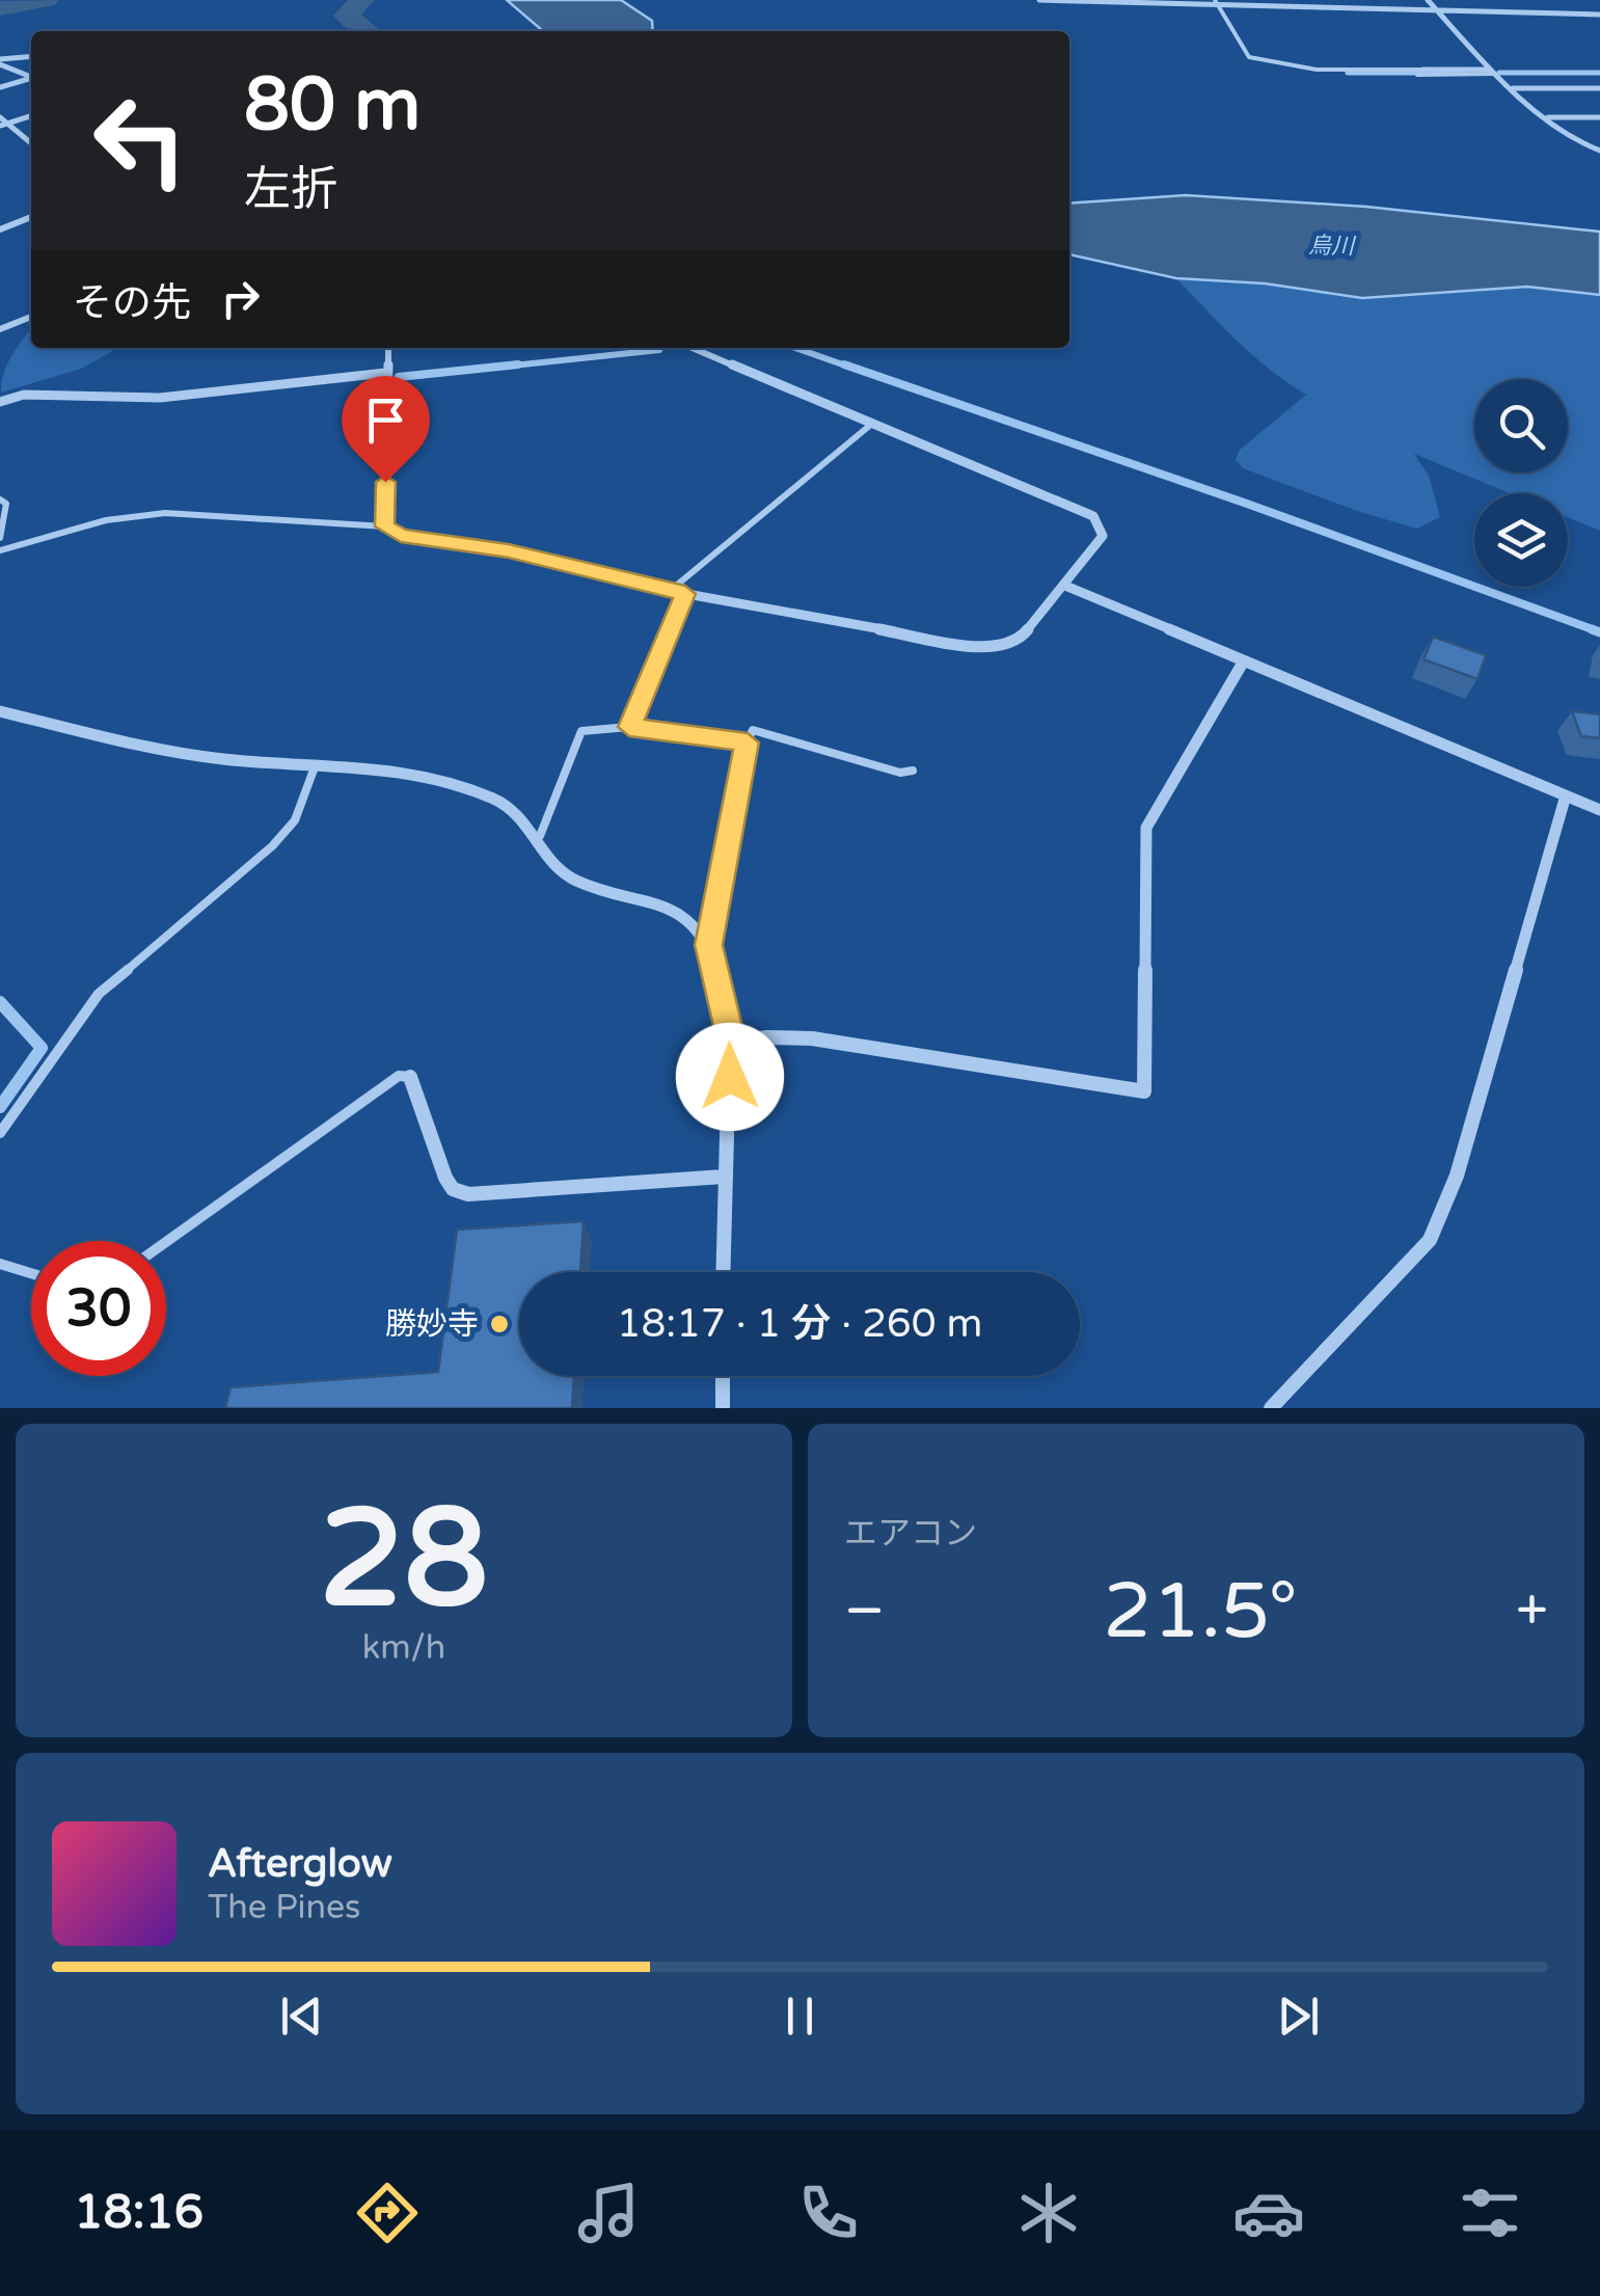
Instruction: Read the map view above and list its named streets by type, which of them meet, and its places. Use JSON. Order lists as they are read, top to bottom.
{
  "water": ["烏川"],
  "places": ["勝妙寺"],
  "page": {
    "turn": ["80 m", "左折"],
    "then": "その先",
    "limit": "30",
    "trip": "18:17 · 1 分 · 260 m",
    "tile": [
      ["28", "km/h"],
      "エアコン"
    ],
    "heat": ["−", "21.5°", "+"],
    "song": ["Afterglow", "The Pines"],
    "tabs": "18:16"
  }
}
